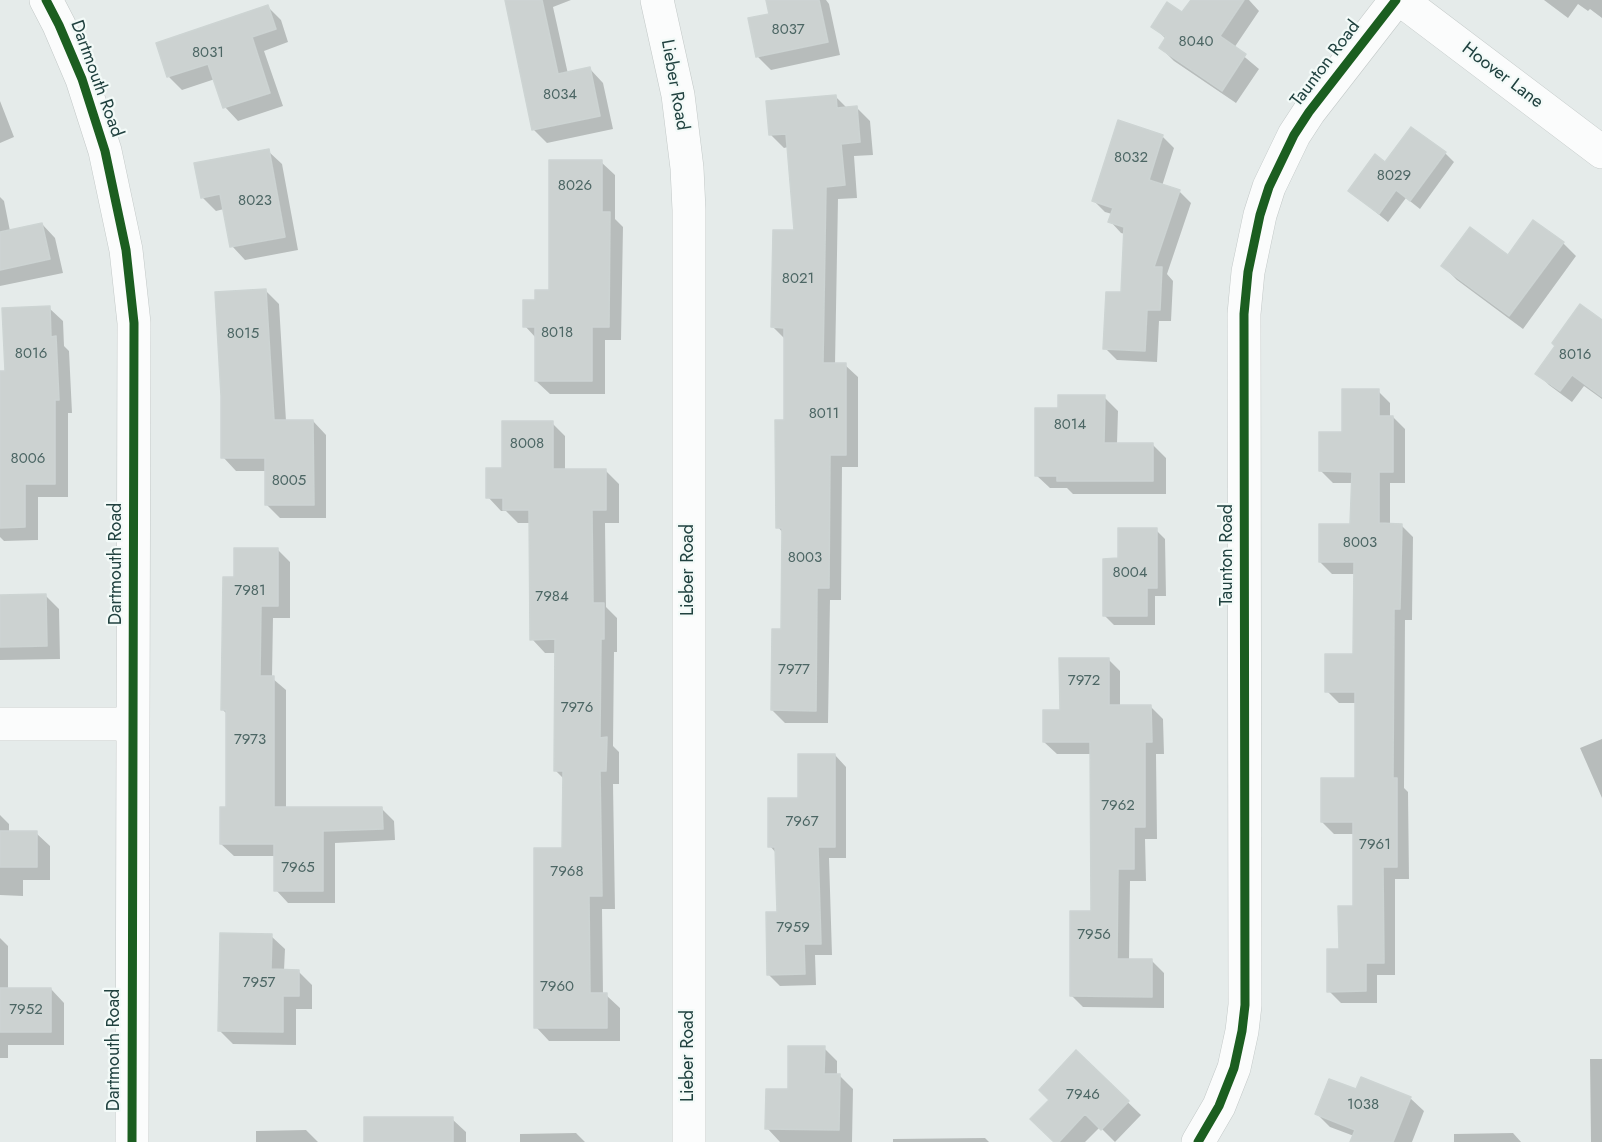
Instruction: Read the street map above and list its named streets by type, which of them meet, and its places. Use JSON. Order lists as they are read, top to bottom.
{
  "streets": {
    "street": [
      "Taunton Road",
      "Hoover Lane",
      "Dartmouth Road",
      "Lieber Road"
    ]
  },
  "house_numbers": [
    "8037",
    "8040",
    "8031",
    "8034",
    "8032",
    "8029",
    "8026",
    "8023",
    "8021",
    "8018",
    "8015",
    "8016",
    "8016",
    "8011",
    "8014",
    "8008",
    "8006",
    "8005",
    "8003",
    "8003",
    "8004",
    "7981",
    "7984",
    "7977",
    "7972",
    "7976",
    "7973",
    "7962",
    "7967",
    "7961",
    "7965",
    "7968",
    "7959",
    "7956",
    "7957",
    "7960",
    "7952",
    "7946",
    "1038"
  ]
}
